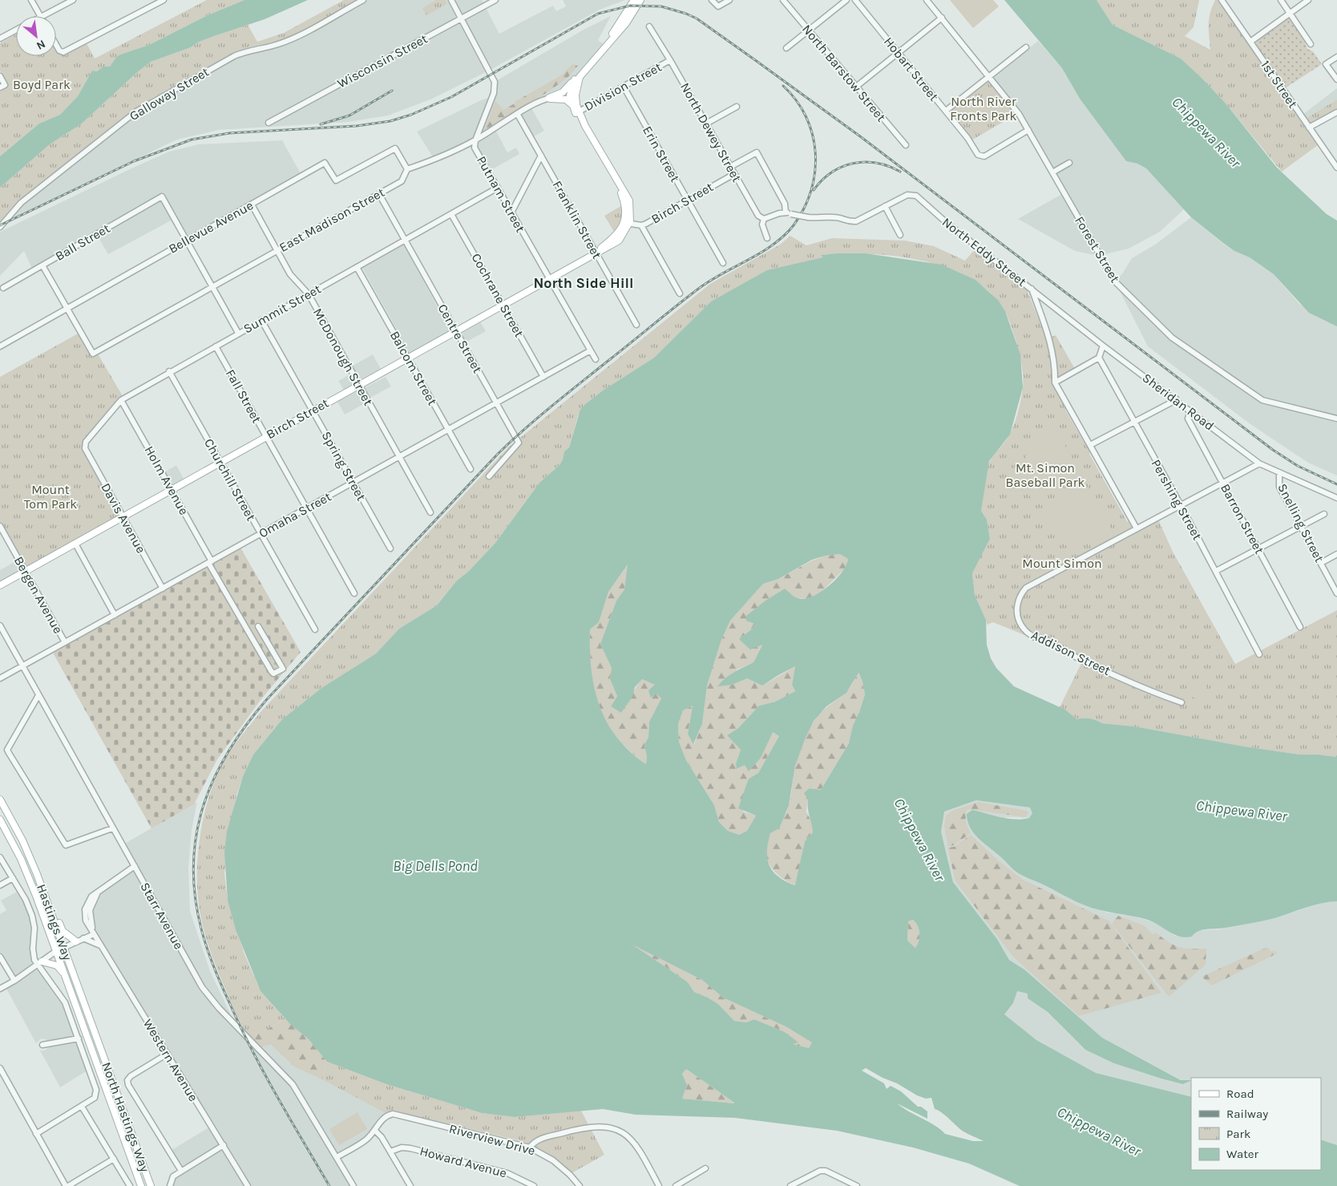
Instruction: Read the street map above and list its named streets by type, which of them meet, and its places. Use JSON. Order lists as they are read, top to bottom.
{
  "streets": {
    "main road": ["Birch Street", "Hastings Way", "North Hastings Way"],
    "street": [
      "Wisconsin Street",
      "Hobart Street",
      "North Barstow Street",
      "1st Street",
      "Division Street",
      "Galloway Street",
      "North Dewey Street",
      "Erin Street",
      "Putnam Street",
      "East Madison Street",
      "Franklin Street",
      "Bellevue Avenue",
      "Ball Street",
      "Forest Street",
      "North Eddy Street",
      "Cochrane Street",
      "Summit Street",
      "Centre Street",
      "McDonough Street",
      "Balcom Street",
      "Fall Street",
      "Sheridan Road",
      "Spring Street",
      "Churchill Street",
      "Holm Avenue",
      "Pershing Street",
      "Omaha Street",
      "Davis Avenue",
      "Barron Street",
      "Snelling Street",
      "Bergen Avenue",
      "Addison Street",
      "Starr Avenue",
      "Western Avenue",
      "Riverview Drive",
      "Howard Avenue"
    ]
  },
  "crossings": [
    ["Wisconsin Street", "Putnam Street"],
    ["Hobart Street", "Forest Street"],
    ["Division Street", "North Dewey Street"],
    ["Division Street", "Erin Street"],
    ["North Dewey Street", "Birch Street"],
    ["Erin Street", "Birch Street"],
    ["Putnam Street", "Birch Street"],
    ["Putnam Street", "Summit Street"],
    ["Putnam Street", "Omaha Street"],
    ["Birch Street", "Franklin Street"],
    ["Birch Street", "Cochrane Street"],
    ["Birch Street", "Centre Street"],
    ["Birch Street", "McDonough Street"],
    ["Birch Street", "Balcom Street"],
    ["Birch Street", "Fall Street"],
    ["Birch Street", "Spring Street"],
    ["Birch Street", "Churchill Street"],
    ["Birch Street", "Holm Avenue"],
    ["Birch Street", "Davis Avenue"],
    ["Birch Street", "Bergen Avenue"],
    ["East Madison Street", "Bellevue Avenue"],
    ["East Madison Street", "Centre Street"],
    ["East Madison Street", "McDonough Street"],
    ["Bellevue Avenue", "Ball Street"],
    ["Bellevue Avenue", "McDonough Street"],
    ["North Eddy Street", "Sheridan Road"],
    ["Cochrane Street", "Summit Street"],
    ["Cochrane Street", "Omaha Street"],
    ["Summit Street", "Centre Street"],
    ["Summit Street", "McDonough Street"],
    ["Summit Street", "Balcom Street"],
    ["Summit Street", "Fall Street"],
    ["Summit Street", "Spring Street"],
    ["Summit Street", "Churchill Street"],
    ["Summit Street", "Holm Avenue"],
    ["Summit Street", "Davis Avenue"],
    ["Centre Street", "Omaha Street"],
    ["McDonough Street", "Omaha Street"],
    ["Balcom Street", "Omaha Street"],
    ["Fall Street", "Omaha Street"],
    ["Sheridan Road", "Barron Street"],
    ["Sheridan Road", "Snelling Street"],
    ["Sheridan Road", "Addison Street"],
    ["Spring Street", "Omaha Street"],
    ["Churchill Street", "Omaha Street"],
    ["Holm Avenue", "Omaha Street"],
    ["Pershing Street", "Addison Street"],
    ["Omaha Street", "Davis Avenue"],
    ["Omaha Street", "Bergen Avenue"],
    ["Omaha Street", "Starr Avenue"],
    ["Barron Street", "Addison Street"],
    ["Hastings Way", "North Hastings Way"]
  ],
  "districts": ["North Side Hill"],
  "water": ["Chippewa River", "Big Dells Pond"],
  "parks": [
    "Boyd Park",
    "North River Fronts Park",
    "Mt. Simon Baseball Park",
    "Mount Tom Park",
    "Mount Simon"
  ],
  "legend": [
    "Road",
    "Railway",
    "Park",
    "Water"
  ],
  "north": "bottom right"
}
